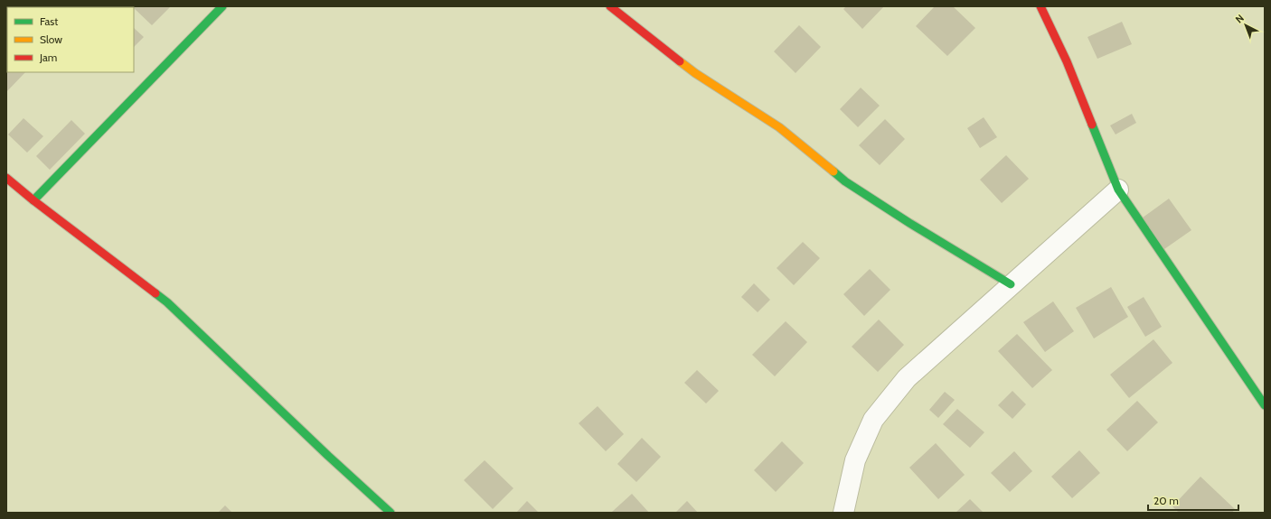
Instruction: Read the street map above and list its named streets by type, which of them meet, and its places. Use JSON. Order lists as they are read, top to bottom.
{
  "legend": ["Fast", "Slow", "Jam"],
  "scale_bar": "20 m",
  "north": "top left"
}
